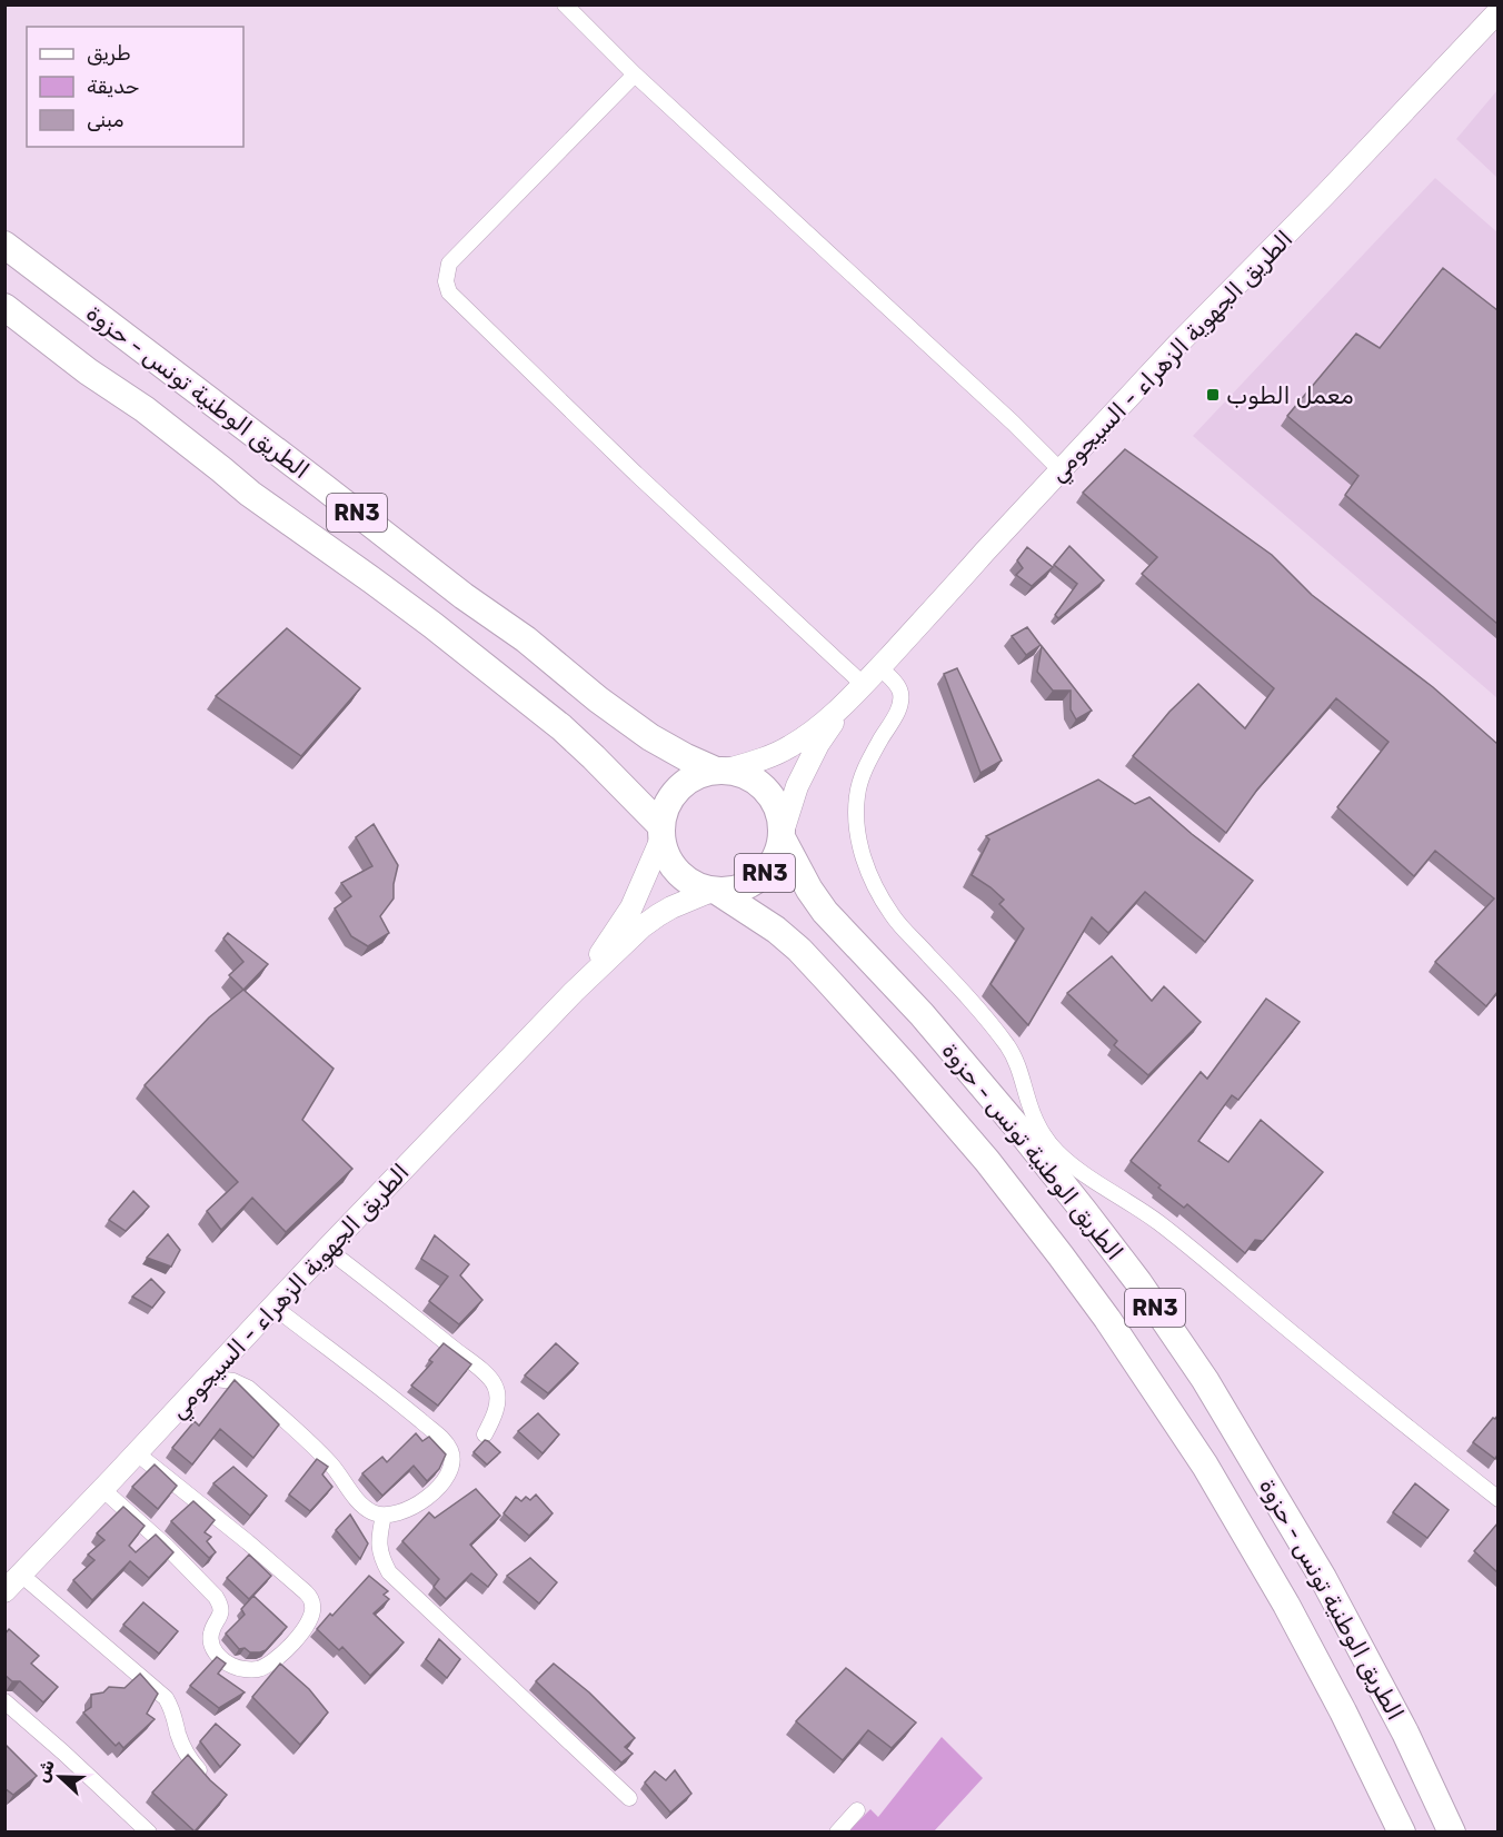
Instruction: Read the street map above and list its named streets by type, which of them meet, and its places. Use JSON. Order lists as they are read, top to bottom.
{
  "streets": {
    "highway": ["الطريق الوطنية تونس - حزوة", "RN3"],
    "main road": ["الطريق الجهوية الزهراء - السيجومي"]
  },
  "crossings": [
    ["الطريق الجهوية الزهراء - السيجومي", "الطريق الوطنية تونس - حزوة"],
    ["الطريق الجهوية الزهراء - السيجومي", "RN3"],
    ["الطريق الوطنية تونس - حزوة", "RN3"]
  ],
  "places": {
    "transit": ["معمل الطوب"]
  },
  "legend": ["طريق", "حديقة", "مبنى"],
  "north": "left"
}
